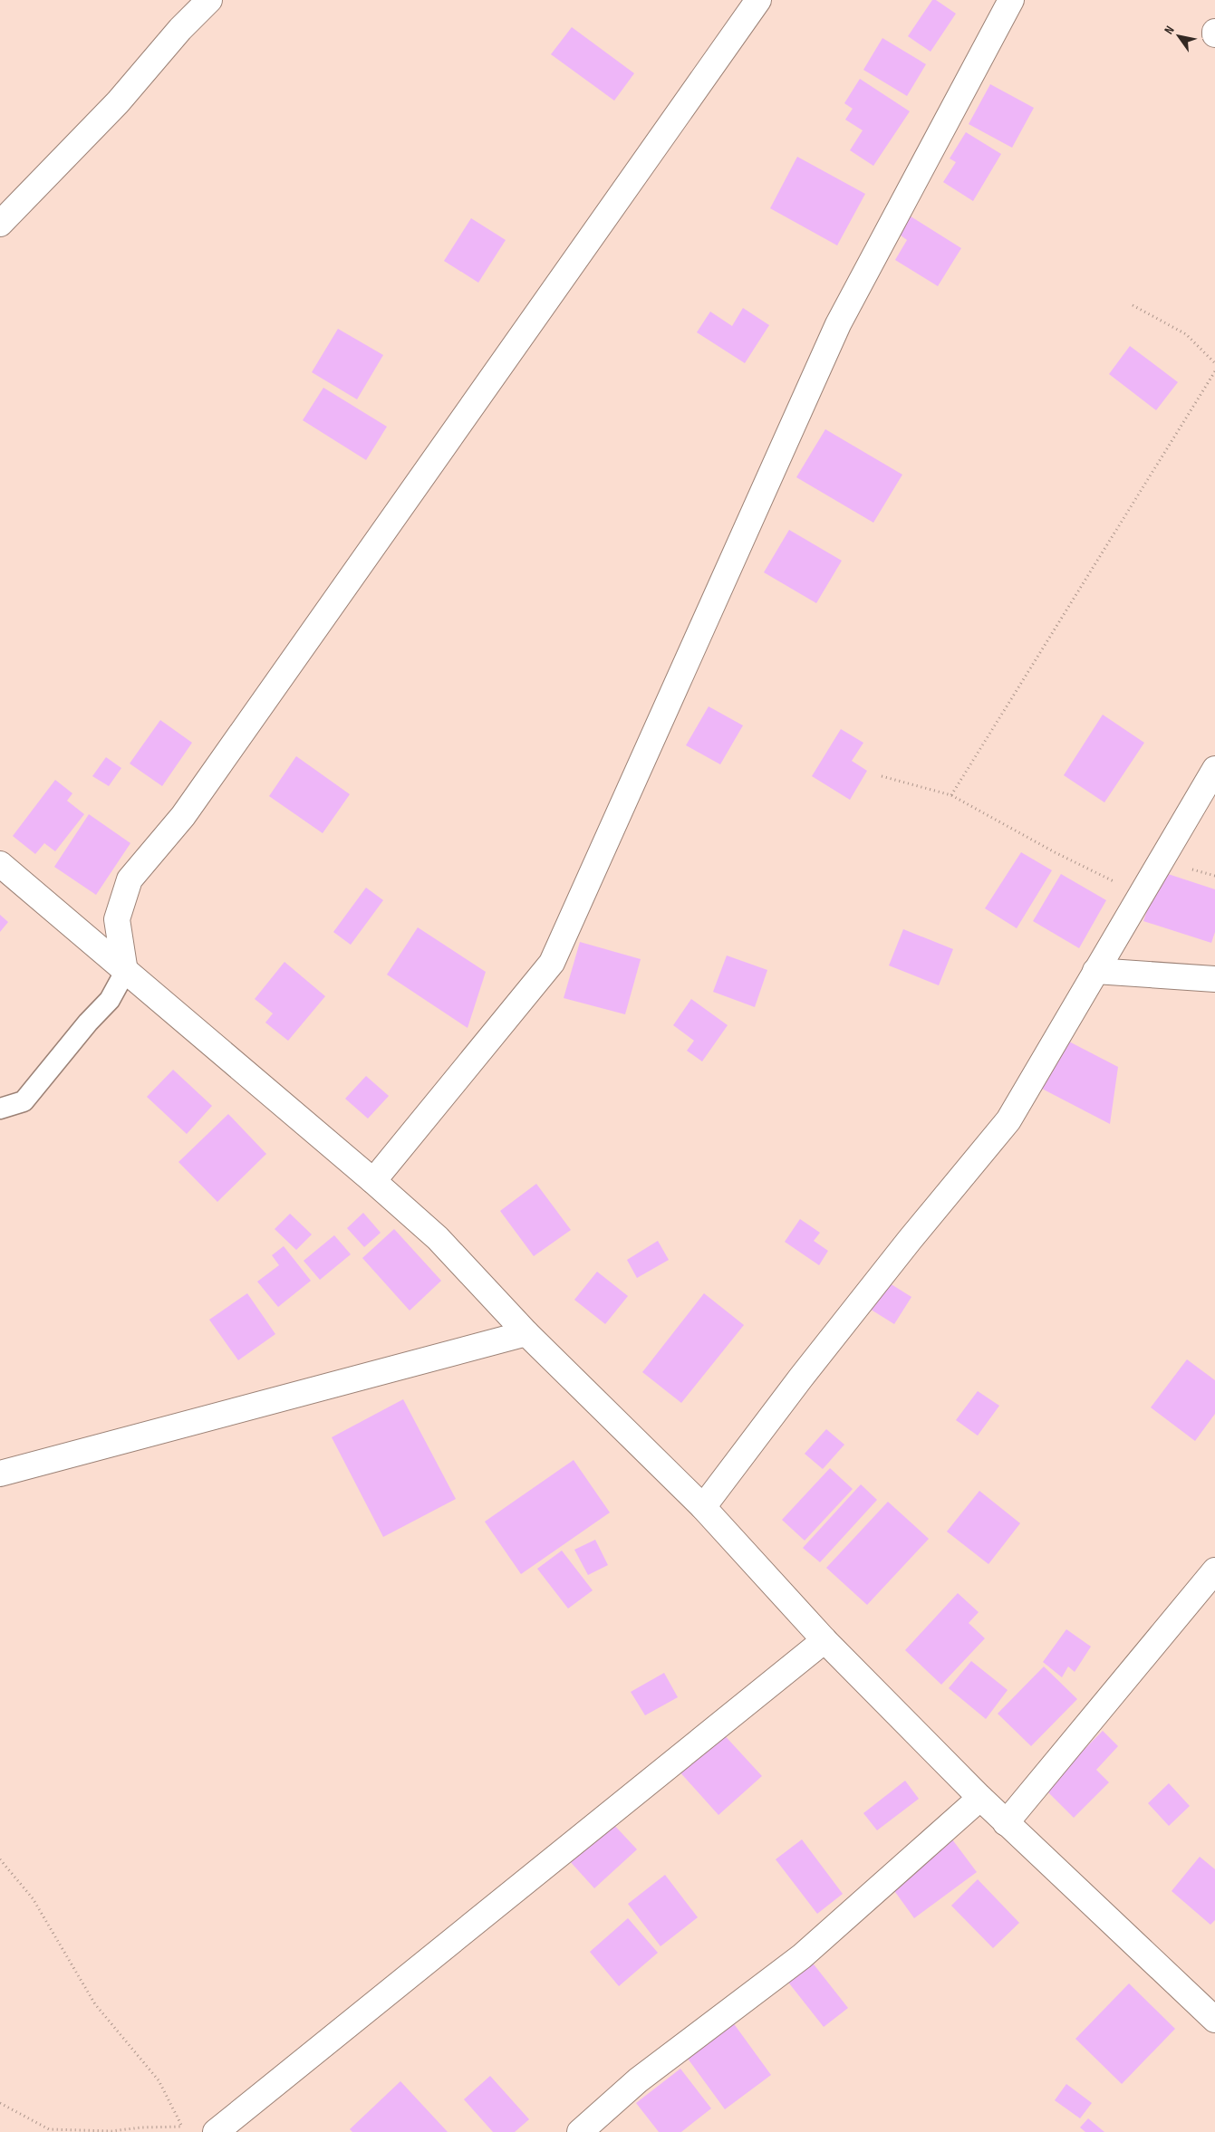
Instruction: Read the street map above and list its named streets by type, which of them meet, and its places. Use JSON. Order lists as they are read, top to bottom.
{
  "north": "top left"
}
